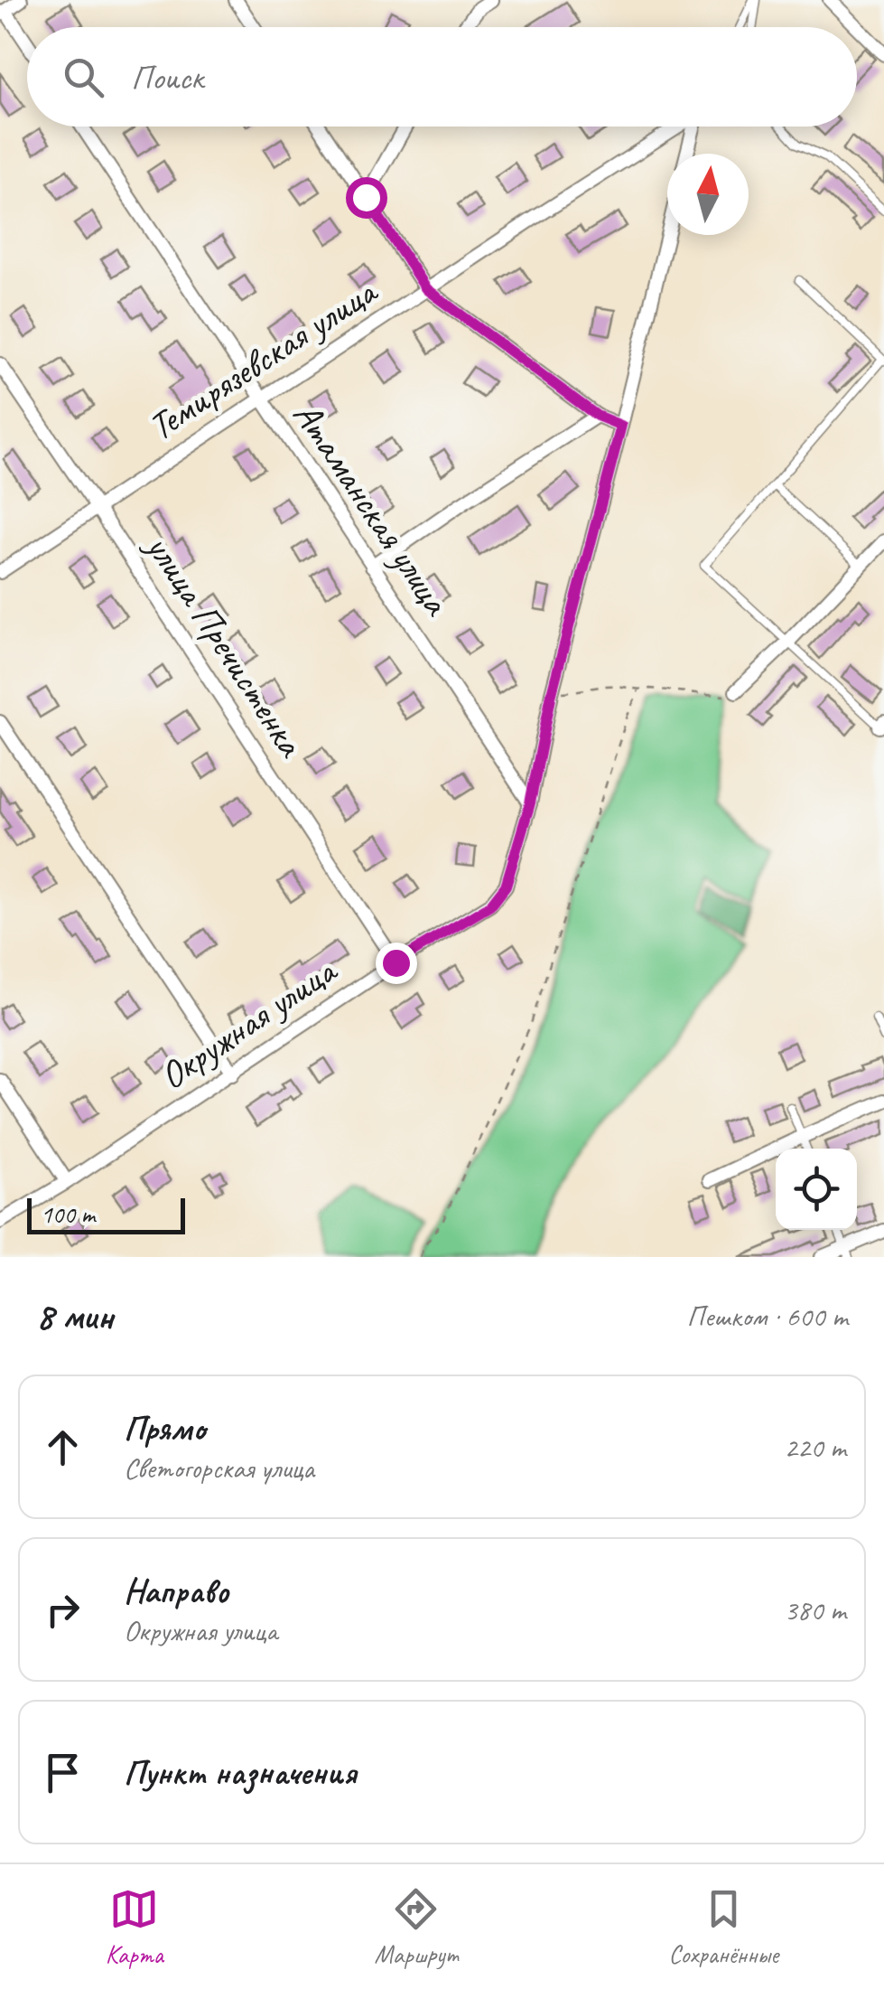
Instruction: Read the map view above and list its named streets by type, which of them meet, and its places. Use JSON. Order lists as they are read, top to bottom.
{
  "streets": {
    "street": [
      "Темирязевская улица",
      "Атаманская улица",
      "улица Пречистенка",
      "Окружная улица"
    ]
  },
  "crossings": [
    ["Темирязевская улица", "Атаманская улица"],
    ["Темирязевская улица", "улица Пречистенка"],
    ["Атаманская улица", "Окружная улица"],
    ["улица Пречистенка", "Окружная улица"]
  ],
  "scale_bar": "100 m",
  "north": "top",
  "page": {
    "search": "Поиск",
    "scale": "100 m",
    "heading": ["8 мин", "Пешком · 600 m"],
    "list": [
      ["Прямо", "Светогорская улица", "220 m"],
      ["Направо", "Окружная улица", "380 m"],
      "Пункт назначения"
    ],
    "nav": ["Карта", "Маршрут", "Сохранённые"]
  }
}
